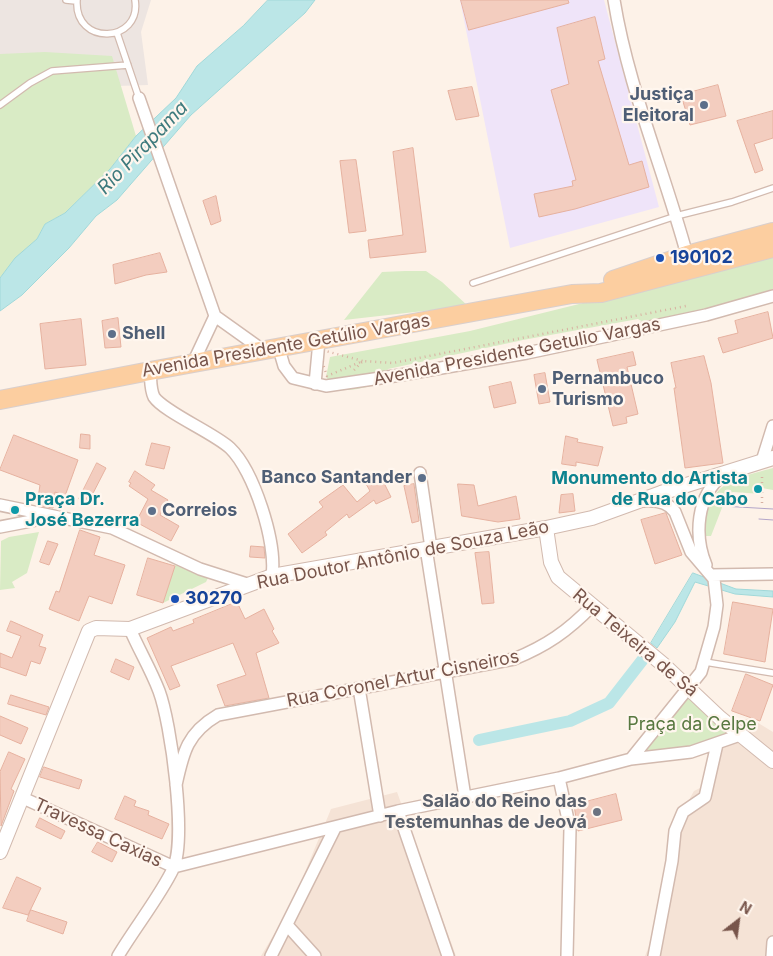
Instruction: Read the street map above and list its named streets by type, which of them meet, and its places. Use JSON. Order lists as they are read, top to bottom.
{
  "streets": {
    "main road": ["Avenida Presidente Getúlio Vargas"],
    "street": [
      "Avenida Presidente Getulio Vargas",
      "Rua Doutor Antônio de Souza Leão",
      "Rua Teixeira de Sá",
      "Rua Coronel Artur Cisneiros",
      "Travessa Caxias"
    ]
  },
  "crossings": [
    ["Avenida Presidente Getúlio Vargas", "Avenida Presidente Getulio Vargas"],
    ["Rua Doutor Antônio de Souza Leão", "Rua Teixeira de Sá"],
    ["Rua Doutor Antônio de Souza Leão", "Travessa Caxias"],
    ["Rua Teixeira de Sá", "Rua Coronel Artur Cisneiros"]
  ],
  "water": ["Rio Pirapama"],
  "parks": ["Praça da Celpe"],
  "places": [
    "Justiça Eleitoral",
    "190102",
    "Shell",
    "Pernambuco Turismo",
    "Banco Santander",
    "Monumento do Artista de Rua do Cabo",
    "Praça Dr. José Bezerra",
    "Correios",
    "30270",
    "Salão do Reino das Testemunhas de Jeová"
  ],
  "north": "top right"
}
